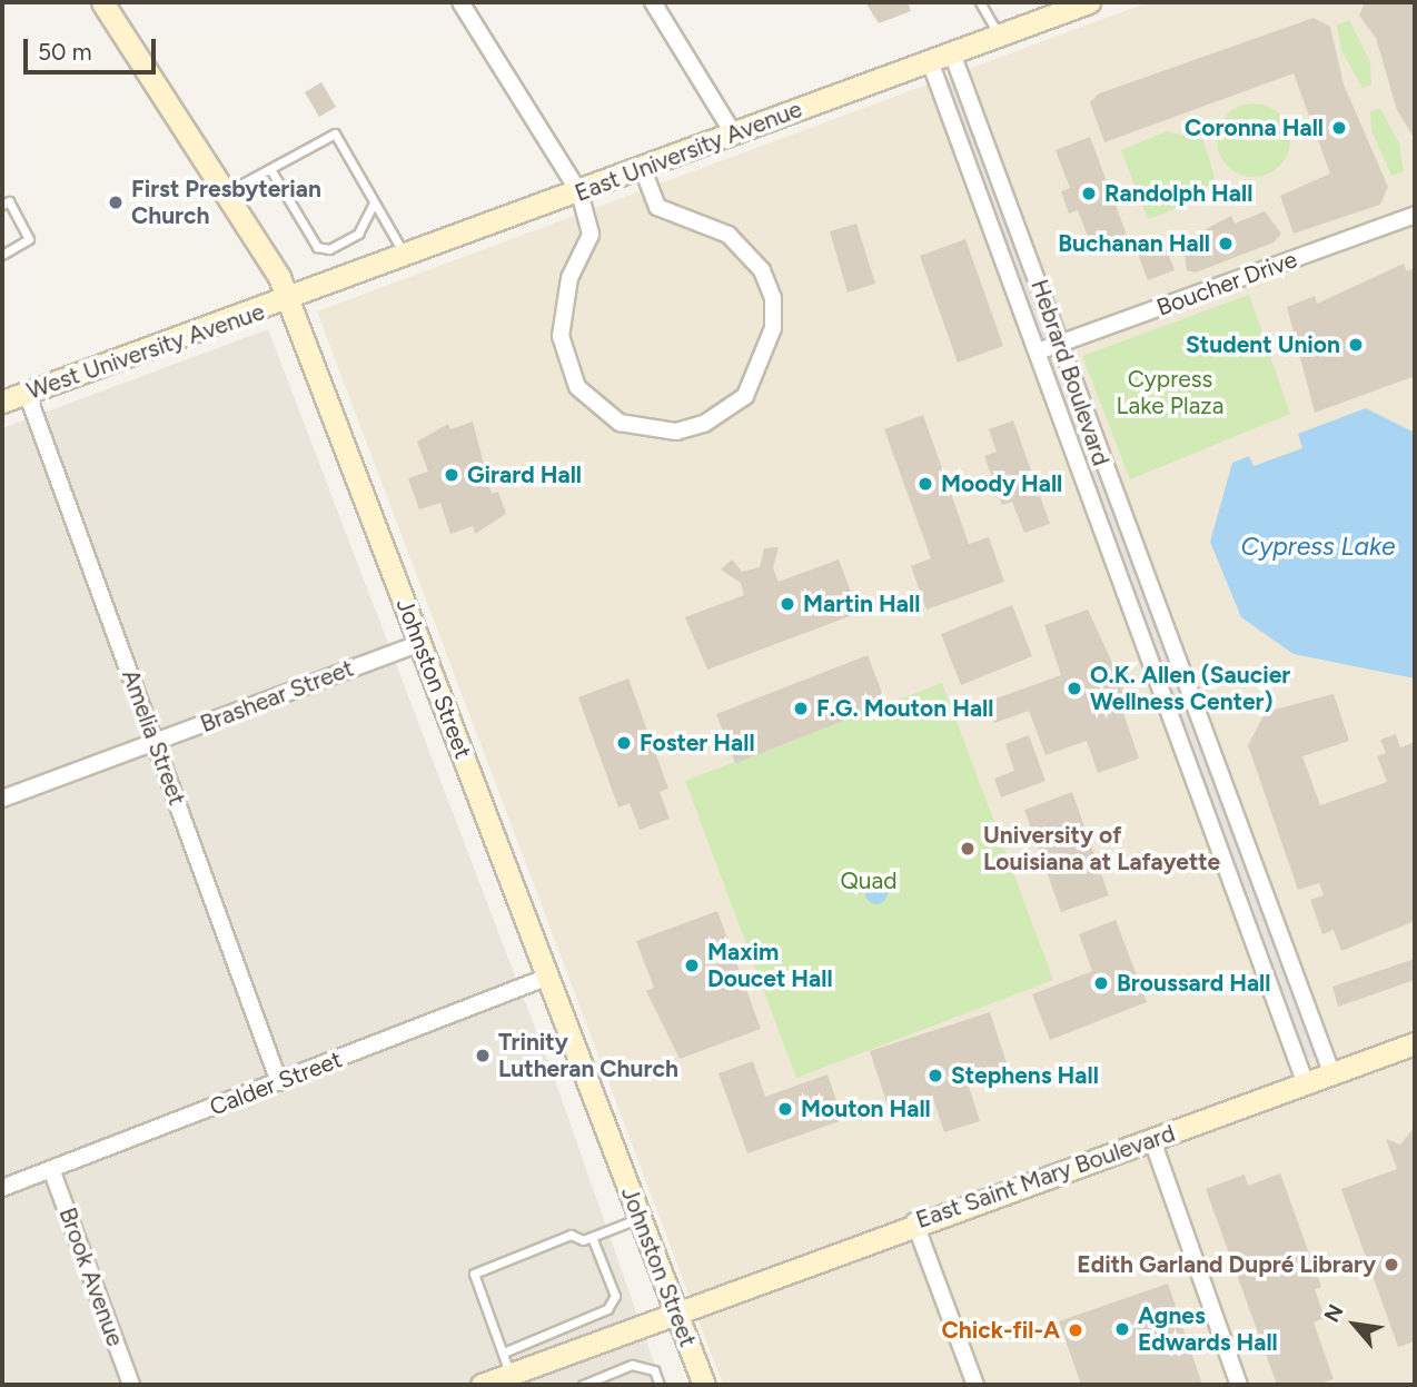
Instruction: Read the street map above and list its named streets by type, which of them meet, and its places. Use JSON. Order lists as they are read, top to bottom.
{
  "streets": {
    "main road": [
      "East University Avenue",
      "West University Avenue",
      "Johnston Street",
      "East Saint Mary Boulevard"
    ],
    "street": [
      "Boucher Drive",
      "Hebrard Boulevard",
      "Brashear Street",
      "Amelia Street",
      "Calder Street",
      "Brook Avenue"
    ]
  },
  "crossings": [
    ["East University Avenue", "West University Avenue"],
    ["East University Avenue", "Hebrard Boulevard"],
    ["East University Avenue", "Johnston Street"],
    ["Boucher Drive", "Hebrard Boulevard"],
    ["West University Avenue", "Johnston Street"],
    ["West University Avenue", "Amelia Street"],
    ["Hebrard Boulevard", "East Saint Mary Boulevard"],
    ["Johnston Street", "Brashear Street"],
    ["Johnston Street", "Calder Street"],
    ["Johnston Street", "East Saint Mary Boulevard"],
    ["Brashear Street", "Amelia Street"],
    ["Amelia Street", "Calder Street"],
    ["Calder Street", "Brook Avenue"]
  ],
  "water": ["Cypress Lake"],
  "parks": ["Cypress Lake Plaza", "Quad"],
  "places": [
    "Coronna Hall",
    "Randolph Hall",
    "First Presbyterian Church",
    "Buchanan Hall",
    "Student Union",
    "Girard Hall",
    "Moody Hall",
    "Martin Hall",
    "O.K. Allen (Saucier Wellness Center)",
    "F.G. Mouton Hall",
    "Foster Hall",
    "University of Louisiana at Lafayette",
    "Maxim Doucet Hall",
    "Broussard Hall",
    "Trinity Lutheran Church",
    "Stephens Hall",
    "Mouton Hall",
    "Edith Garland Dupré Library",
    "Agnes Edwards Hall",
    "Chick-fil-A"
  ],
  "scale_bar": "50 m",
  "north": "top left"
}
